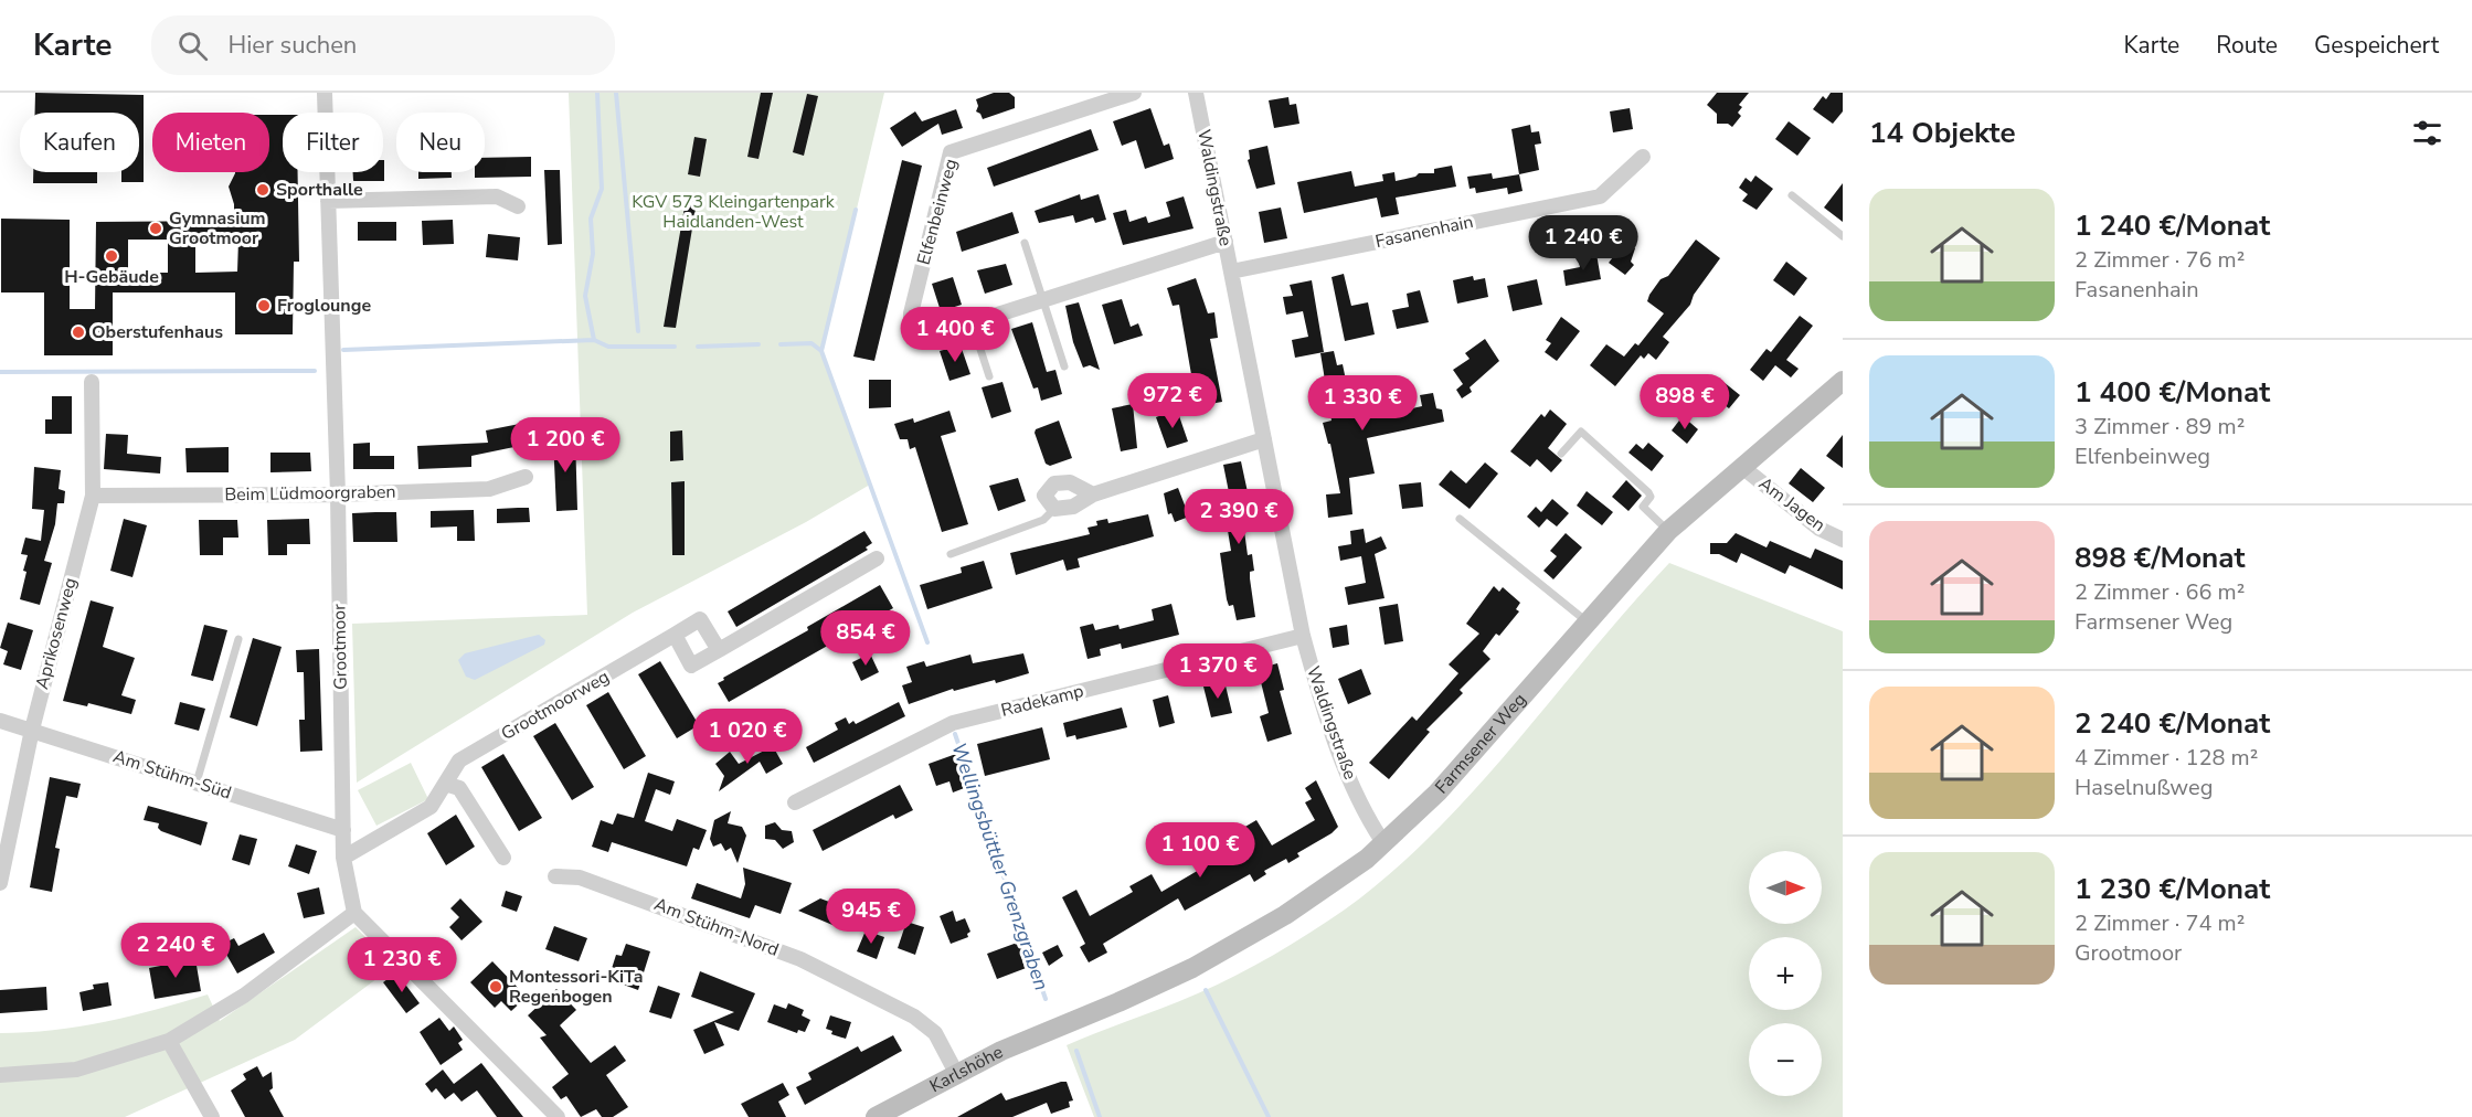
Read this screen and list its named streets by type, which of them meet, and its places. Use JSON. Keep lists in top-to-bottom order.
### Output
{
  "streets": {
    "main road": ["Farmsener Weg", "Karlshöhe"],
    "street": [
      "Waldingstraße",
      "Elfenbeinweg",
      "Fasanenhain",
      "Beim Lüdmoorgraben",
      "Am Jagen",
      "Aprikosenweg",
      "Grootmoor",
      "Radekamp",
      "Grootmoorweg",
      "Am Stühm-Süd",
      "Am Stühm-Nord"
    ]
  },
  "crossings": [
    ["Waldingstraße", "Elfenbeinweg"],
    ["Waldingstraße", "Fasanenhain"],
    ["Waldingstraße", "Radekamp"],
    ["Waldingstraße", "Farmsener Weg"],
    ["Beim Lüdmoorgraben", "Aprikosenweg"],
    ["Beim Lüdmoorgraben", "Grootmoor"],
    ["Am Jagen", "Farmsener Weg"],
    ["Aprikosenweg", "Am Stühm-Süd"],
    ["Grootmoor", "Grootmoorweg"],
    ["Grootmoor", "Am Stühm-Süd"],
    ["Farmsener Weg", "Karlshöhe"],
    ["Am Stühm-Nord", "Karlshöhe"]
  ],
  "water": ["Wellingsbüttler Grenzgraben"],
  "parks": ["KGV 573 Kleingartenpark Haidlanden-West"],
  "places": [
    "Sporthalle",
    "Gymnasium Grootmoor",
    "H-Gebäude",
    "Froglounge",
    "Oberstufenhaus",
    "Montessori-KiTa Regenbogen"
  ],
  "north": "right",
  "page": {
    "header": "Karte",
    "search": "Hier suchen",
    "nav": ["Karte", "Route", "Gespeichert"],
    "heading": "14 Objekte",
    "chip": [
      "Kaufen",
      "Mieten",
      "Filter",
      "Neu"
    ],
    "list": [
      {
        "name": "1 240 €/Monat",
        "note": "2 Zimmer · 76 m² · Fasanenhain"
      },
      {
        "name": "1 400 €/Monat",
        "note": "3 Zimmer · 89 m² · Elfenbeinweg"
      },
      {
        "name": "898 €/Monat",
        "note": "2 Zimmer · 66 m² · Farmsener Weg"
      },
      {
        "name": "2 240 €/Monat",
        "note": "4 Zimmer · 128 m² · Haselnußweg"
      },
      {
        "name": "1 230 €/Monat",
        "note": "2 Zimmer · 74 m² · Grootmoor"
      }
    ],
    "price": [
      "1 240 €",
      "1 400 €",
      "972 €",
      "898 €",
      "1 330 €",
      "1 200 €",
      "2 390 €",
      "854 €",
      "1 370 €",
      "1 020 €",
      "1 100 €",
      "945 €",
      "2 240 €",
      "1 230 €"
    ],
    "map_buttons": ["+", "−"]
  }
}
